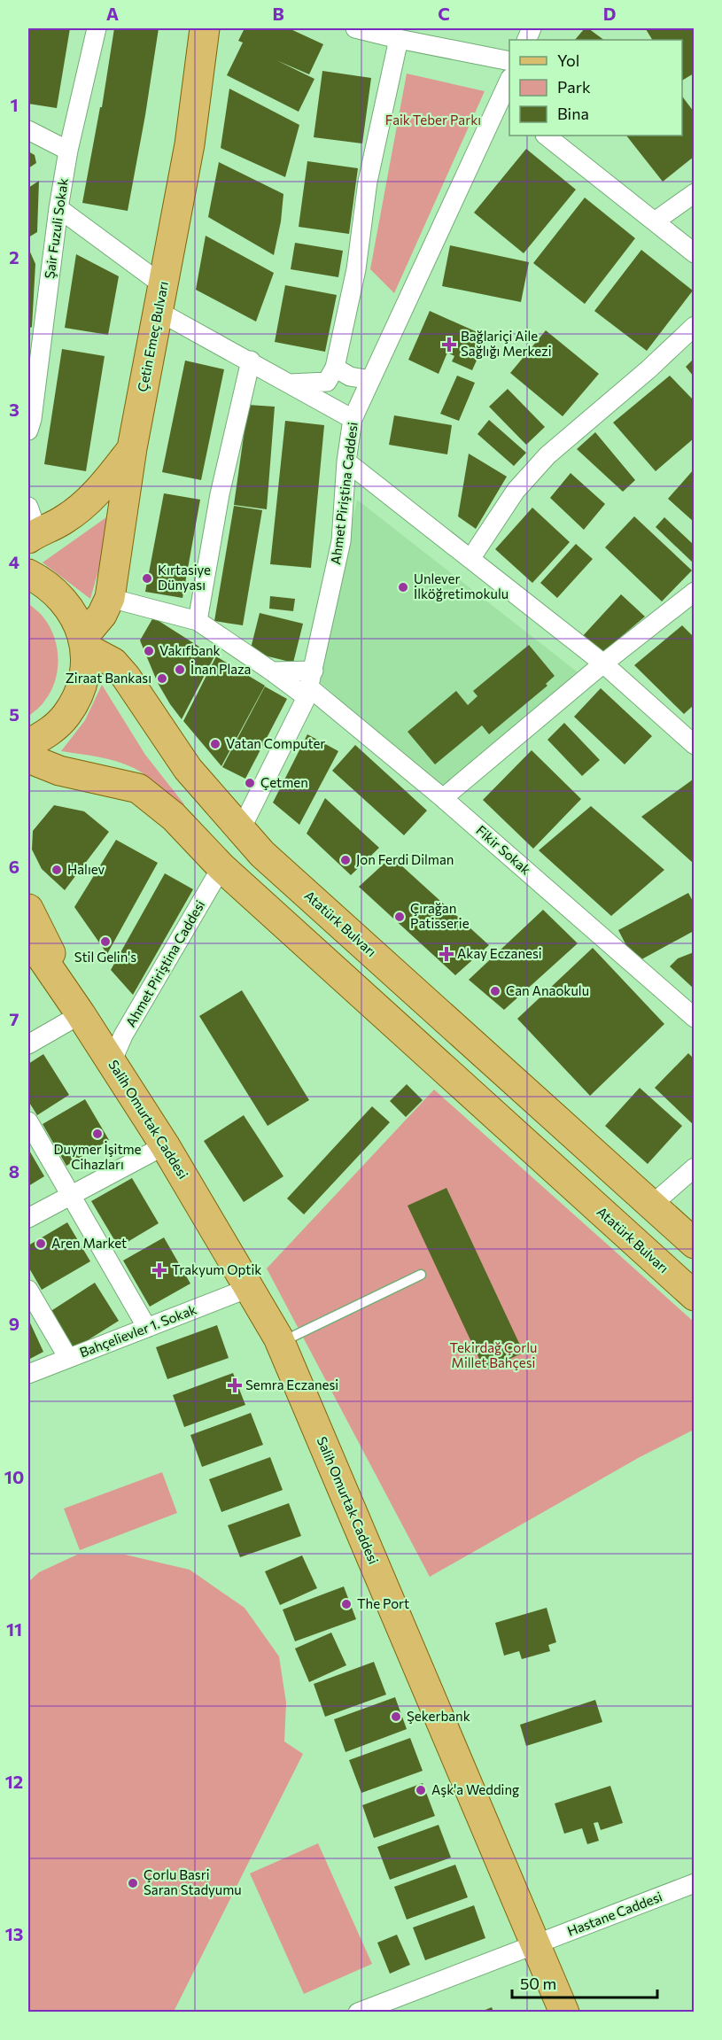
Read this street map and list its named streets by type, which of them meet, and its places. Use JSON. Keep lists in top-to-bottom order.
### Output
{
  "streets": {
    "main road": ["Çetin Emeç Bulvarı", "Atatürk Bulvarı", "Salih Omurtak Caddesi"],
    "street": [
      "Şair Fuzuli Sokak",
      "Ahmet Piriştina Caddesi",
      "Fikir Sokak",
      "Bahçelievler 1. Sokak",
      "Hastane Caddesi"
    ]
  },
  "crossings": [
    ["Çetin Emeç Bulvarı", "Fikir Sokak"],
    ["Çetin Emeç Bulvarı", "Atatürk Bulvarı"],
    ["Ahmet Piriştina Caddesi", "Fikir Sokak"],
    ["Ahmet Piriştina Caddesi", "Atatürk Bulvarı"],
    ["Ahmet Piriştina Caddesi", "Salih Omurtak Caddesi"],
    ["Salih Omurtak Caddesi", "Bahçelievler 1. Sokak"],
    ["Salih Omurtak Caddesi", "Hastane Caddesi"]
  ],
  "parks": ["Faik Teber Parkı", "Tekirdağ Çorlu Millet Bahçesi"],
  "places": {
    "health": [
      "Bağlariçi Aile Sağlığı Merkezi",
      "Akay Eczanesi",
      "Trakyum Optik",
      "Semra Eczanesi"
    ],
    "other": [
      "Kırtasiye Dünyası",
      "Unlever İlköğretimokulu",
      "Vakıfbank",
      "İnan Plaza",
      "Ziraat Bankası",
      "Vatan Computer",
      "Çetmen",
      "Jon Ferdi Dilman",
      "Halıev",
      "Çırağan Patisserie",
      "Stil Gelin's",
      "Can Anaokulu",
      "Duymer İşitme Cihazları",
      "Aren Market",
      "The Port",
      "Şekerbank",
      "Aşk'a Wedding",
      "Çorlu Basri Saran Stadyumu"
    ]
  },
  "legend": ["Yol", "Park", "Bina"],
  "scale_bar": "50 m",
  "grid": {
    "columns": [
      "A",
      "B",
      "C",
      "D"
    ],
    "rows": [
      "1",
      "2",
      "3",
      "4",
      "5",
      "6",
      "7",
      "8",
      "9",
      "10",
      "11",
      "12",
      "13"
    ]
  }
}
